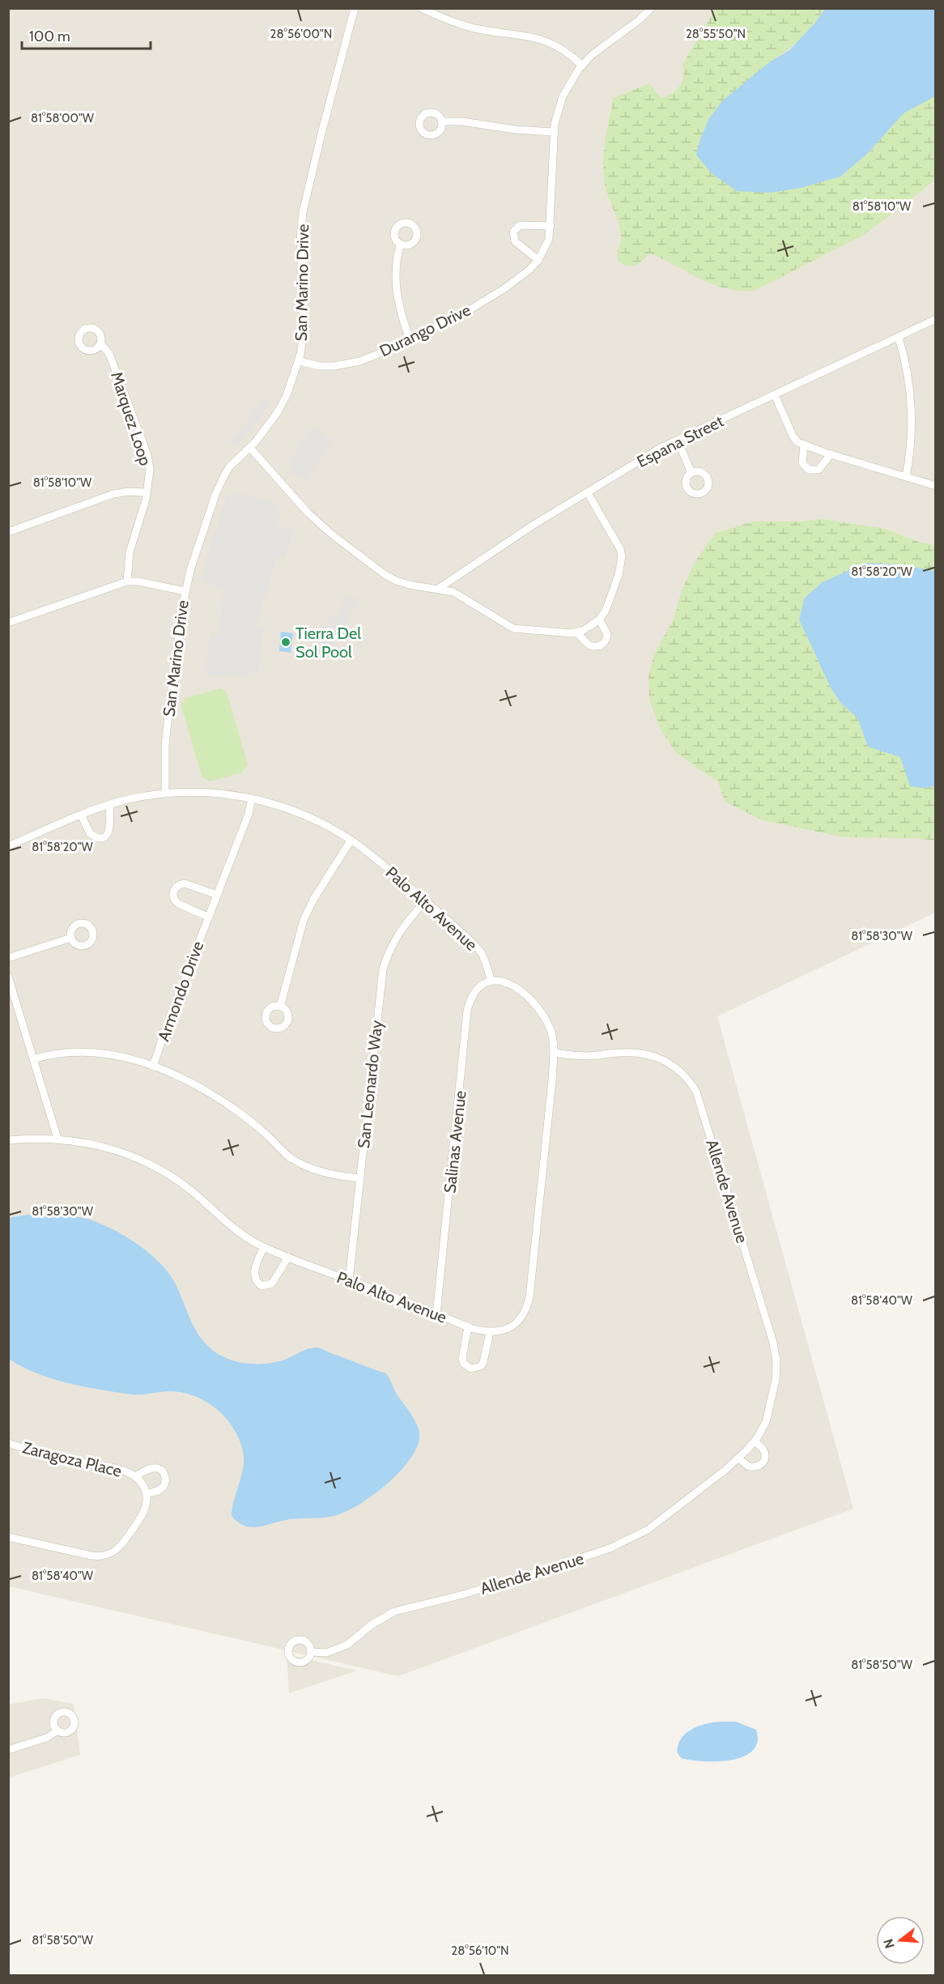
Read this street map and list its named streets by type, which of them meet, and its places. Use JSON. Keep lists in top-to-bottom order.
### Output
{
  "streets": {
    "street": [
      "San Marino Drive",
      "Durango Drive",
      "Marquez Loop",
      "Espana Street",
      "Palo Alto Avenue",
      "Armondo Drive",
      "San Leonardo Way",
      "Salinas Avenue",
      "Allende Avenue",
      "Zaragoza Place"
    ]
  },
  "crossings": [
    ["San Marino Drive", "Durango Drive"],
    ["San Marino Drive", "Palo Alto Avenue"],
    ["Palo Alto Avenue", "Armondo Drive"],
    ["Palo Alto Avenue", "San Leonardo Way"],
    ["Palo Alto Avenue", "Salinas Avenue"]
  ],
  "places": ["Tierra Del Sol Pool"],
  "scale_bar": "100 m",
  "north": "left",
  "coordinates": [
    "28°56'00\"N",
    "28°55'50\"N",
    "81°58'00\"W",
    "81°58'10\"W",
    "81°58'20\"W",
    "81°58'30\"W",
    "81°58'40\"W",
    "81°58'50\"W",
    "28°56'10\"N"
  ]
}
